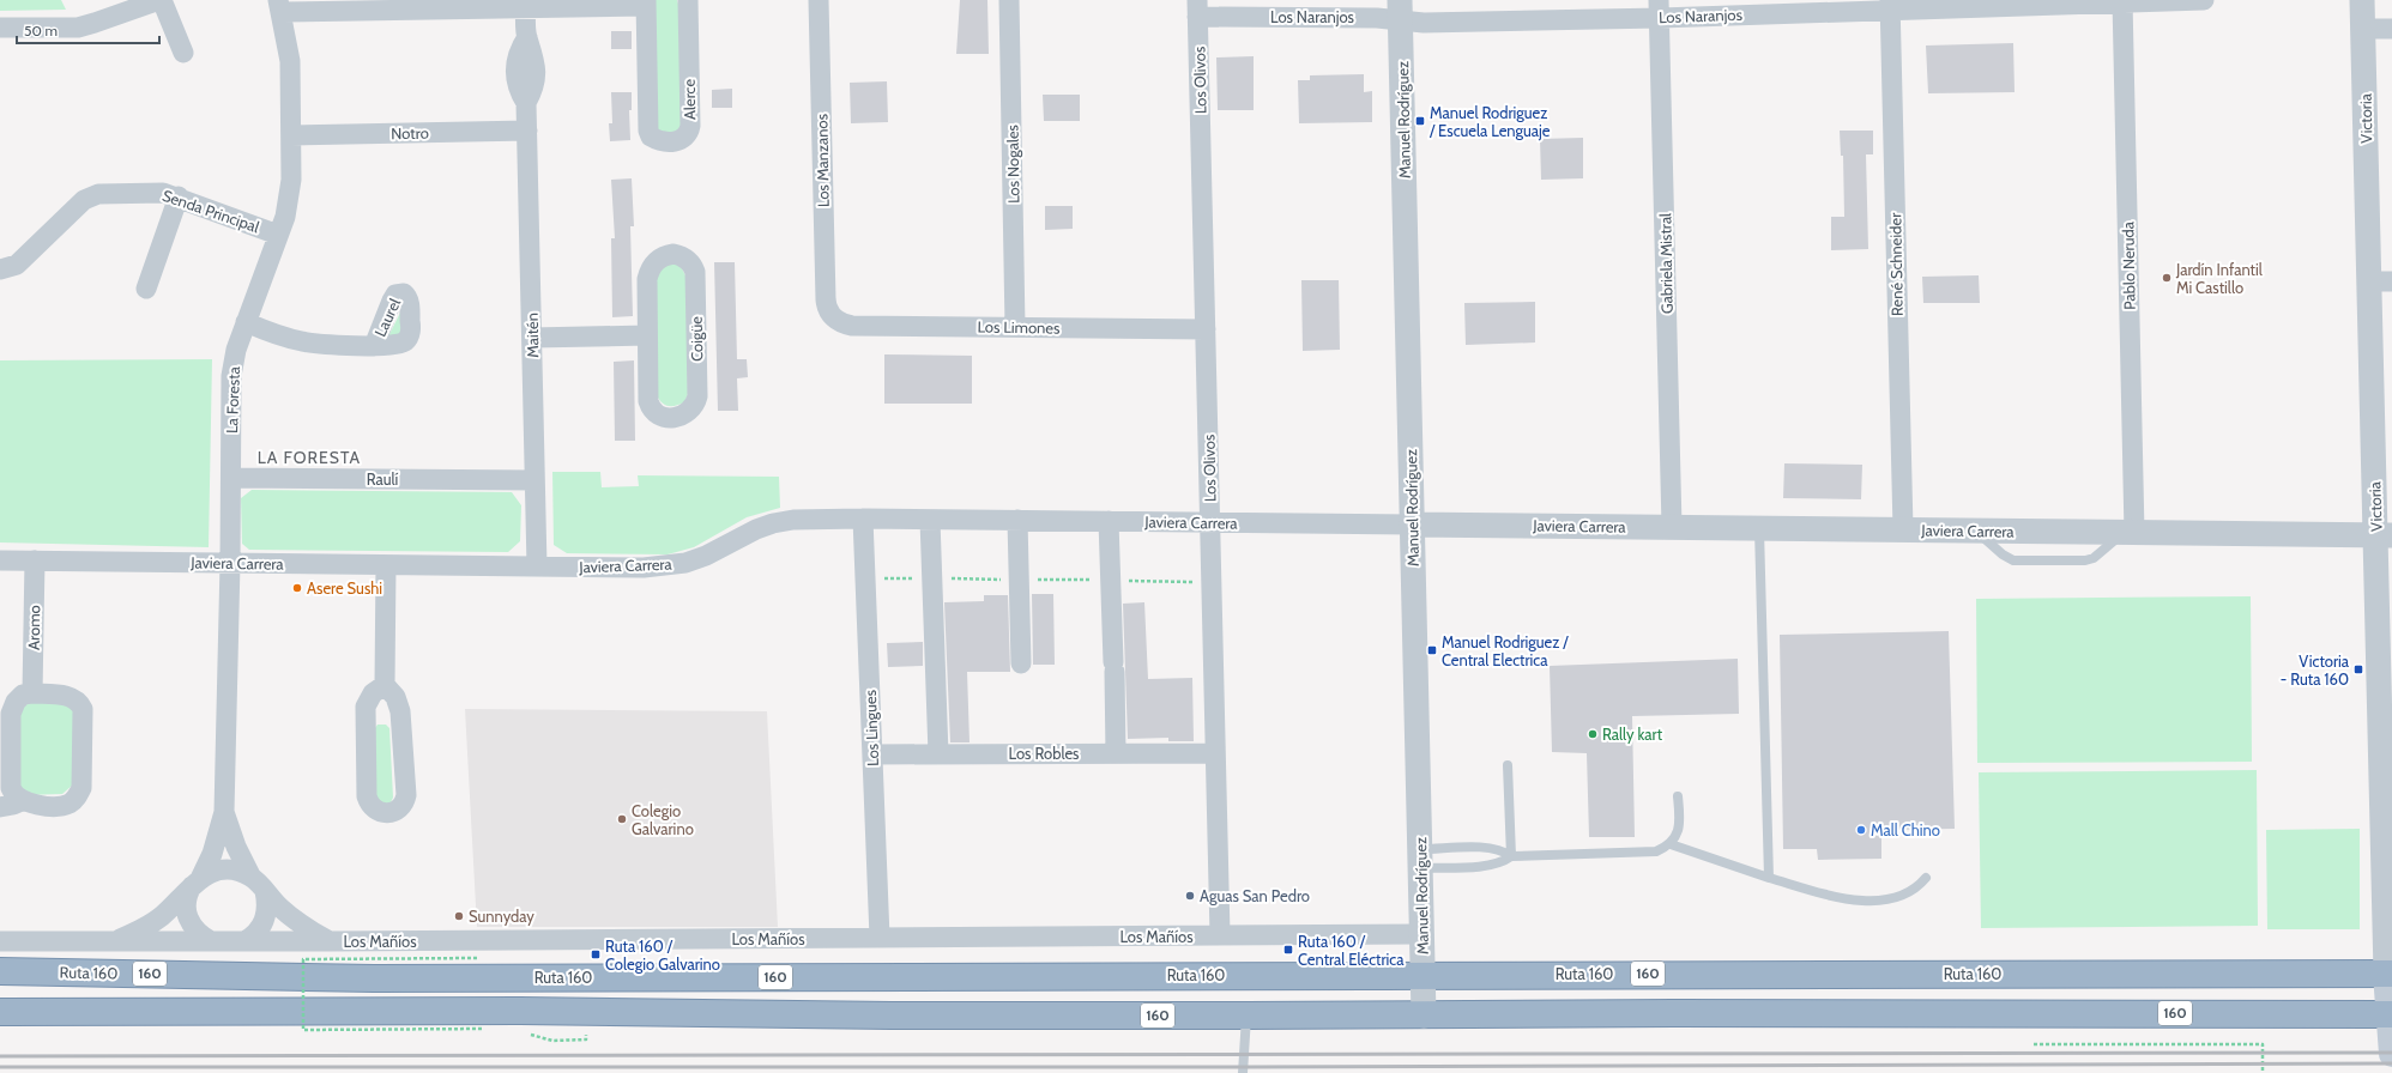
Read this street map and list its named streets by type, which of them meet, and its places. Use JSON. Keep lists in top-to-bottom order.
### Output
{
  "streets": {
    "highway": ["Ruta 160", "160"],
    "main road": ["Victoria"],
    "street": [
      "Los Naranjos",
      "Los Olivos",
      "Alerce",
      "Manuel Rodríguez",
      "Notro",
      "Los Manzanos",
      "Los Nogales",
      "Senda Principal",
      "Gabriela Mistral",
      "René Schneider",
      "Pablo Neruda",
      "Laurel",
      "Los Limones",
      "Maitén",
      "Coigüe",
      "La Foresta",
      "Raulí",
      "Javiera Carrera",
      "Aromo",
      "Los Lingues",
      "Los Robles",
      "Los Mañíos"
    ]
  },
  "crossings": [
    ["Los Naranjos", "Los Olivos"],
    ["Los Naranjos", "Manuel Rodríguez"],
    ["Los Naranjos", "Gabriela Mistral"],
    ["Los Naranjos", "René Schneider"],
    ["Los Naranjos", "Pablo Neruda"],
    ["Los Olivos", "Los Limones"],
    ["Los Olivos", "Javiera Carrera"],
    ["Los Olivos", "Los Robles"],
    ["Los Olivos", "Los Mañíos"],
    ["Victoria", "Javiera Carrera"],
    ["Victoria", "Ruta 160"],
    ["Victoria", "160"],
    ["Manuel Rodríguez", "Javiera Carrera"],
    ["Manuel Rodríguez", "Los Mañíos"],
    ["Manuel Rodríguez", "Ruta 160"],
    ["Manuel Rodríguez", "160"],
    ["Notro", "Maitén"],
    ["Notro", "La Foresta"],
    ["Los Manzanos", "Los Limones"],
    ["Los Nogales", "Los Limones"],
    ["Senda Principal", "La Foresta"],
    ["Gabriela Mistral", "Javiera Carrera"],
    ["René Schneider", "Javiera Carrera"],
    ["Pablo Neruda", "Javiera Carrera"],
    ["Laurel", "La Foresta"],
    ["Maitén", "Raulí"],
    ["Maitén", "Javiera Carrera"],
    ["La Foresta", "Raulí"],
    ["La Foresta", "Javiera Carrera"],
    ["La Foresta", "Los Mañíos"],
    ["Javiera Carrera", "Aromo"],
    ["Javiera Carrera", "Los Lingues"],
    ["Los Lingues", "Los Robles"],
    ["Los Lingues", "Los Mañíos"]
  ],
  "districts": ["LA FORESTA"],
  "places": {
    "transit": [
      "Manuel Rodriguez / Escuela Lenguaje",
      "Manuel Rodriguez / Central Electrica",
      "Victoria - Ruta 160",
      "Ruta 160 / Central Eléctrica",
      "Ruta 160 / Colegio Galvarino"
    ],
    "other": [
      "Jardín Infantil Mi Castillo",
      "Asere Sushi",
      "Rally kart",
      "Colegio Galvarino",
      "Mall Chino",
      "Aguas San Pedro",
      "Sunnyday"
    ]
  },
  "scale_bar": "50 m"
}
